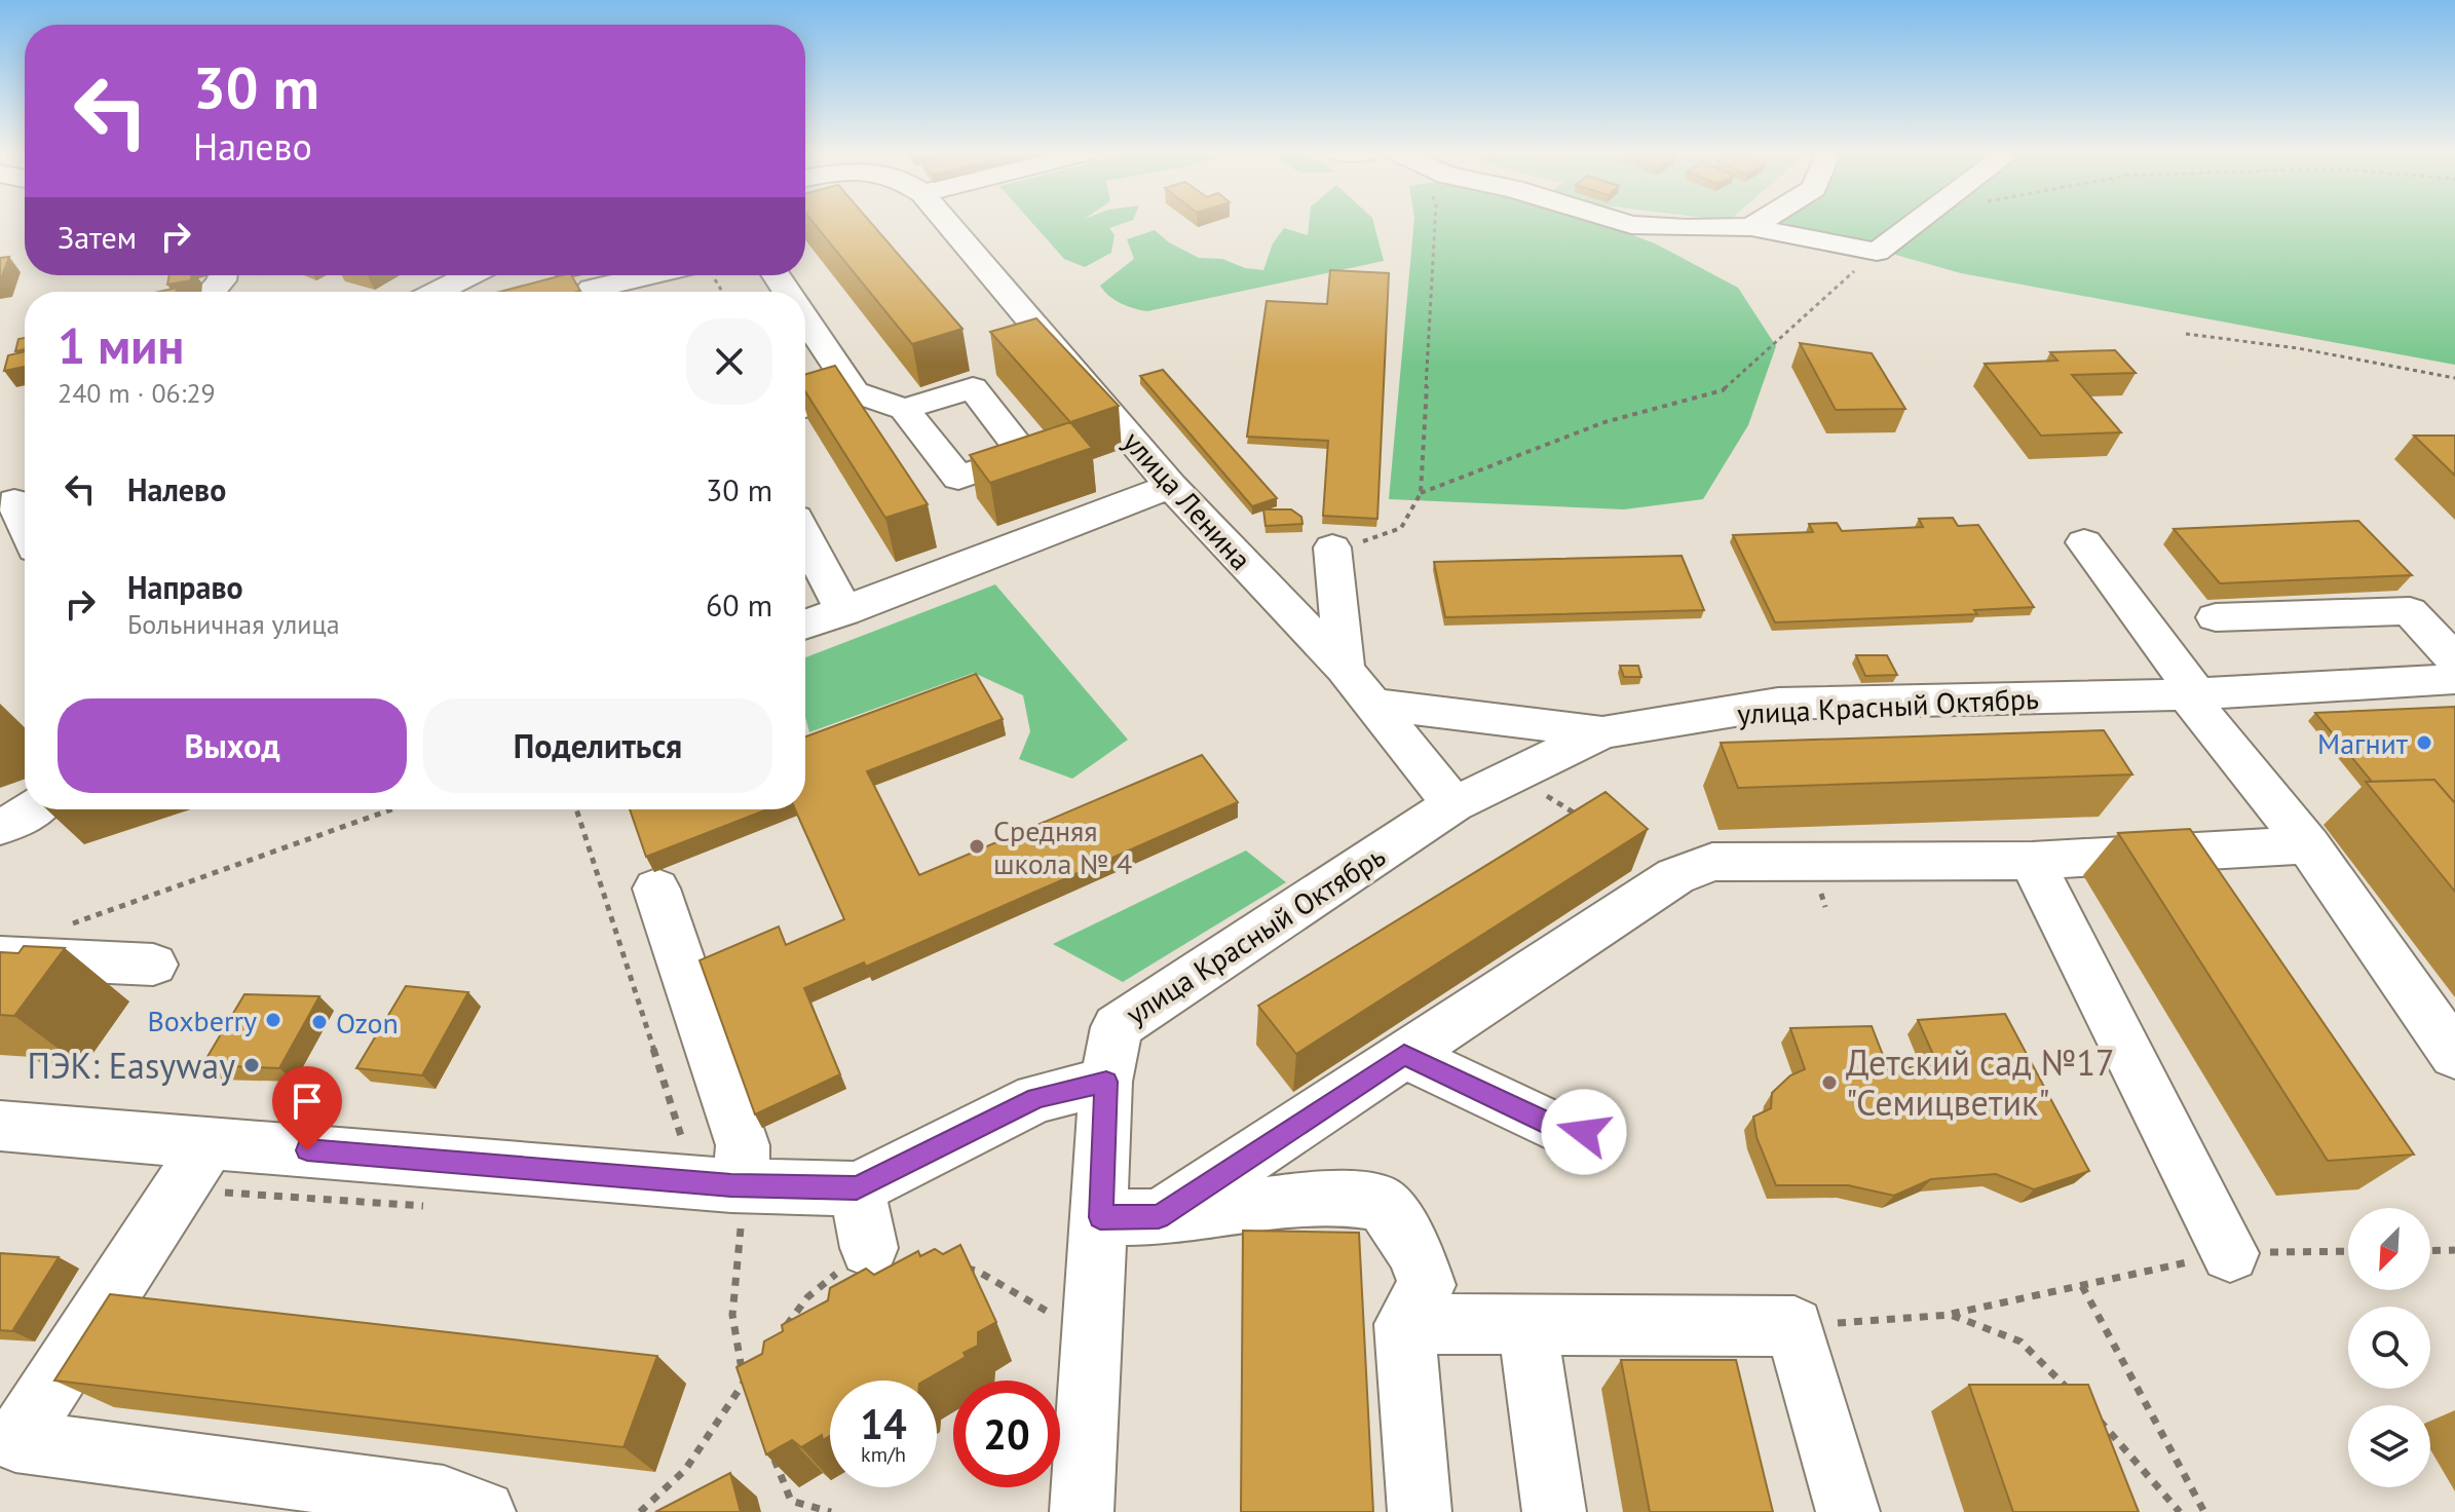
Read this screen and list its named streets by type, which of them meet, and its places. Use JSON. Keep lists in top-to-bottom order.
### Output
{
  "streets": {
    "street": ["улица Ленина", "улица Красный Октябрь"]
  },
  "crossings": [
    ["улица Ленина", "улица Красный Октябрь"]
  ],
  "places": [
    "Магнит",
    "Средняя школа № 4",
    "Boxberry",
    "Ozon",
    "ПЭК: Easyway",
    "Детский сад №17 \"Семицветик\""
  ],
  "north": "bottom left",
  "page": {
    "turn": ["30 m", "Налево"],
    "then": "Затем",
    "heading": ["1 мин", "240 m · 06:29"],
    "list": [
      {
        "name": "Налево",
        "value": "30 m"
      },
      {
        "name": "Направо",
        "note": "Больничная улица",
        "value": "60 m"
      }
    ],
    "buttons": ["Выход", "Поделиться"],
    "speed": "14 km/h",
    "limit": "20"
  }
}
